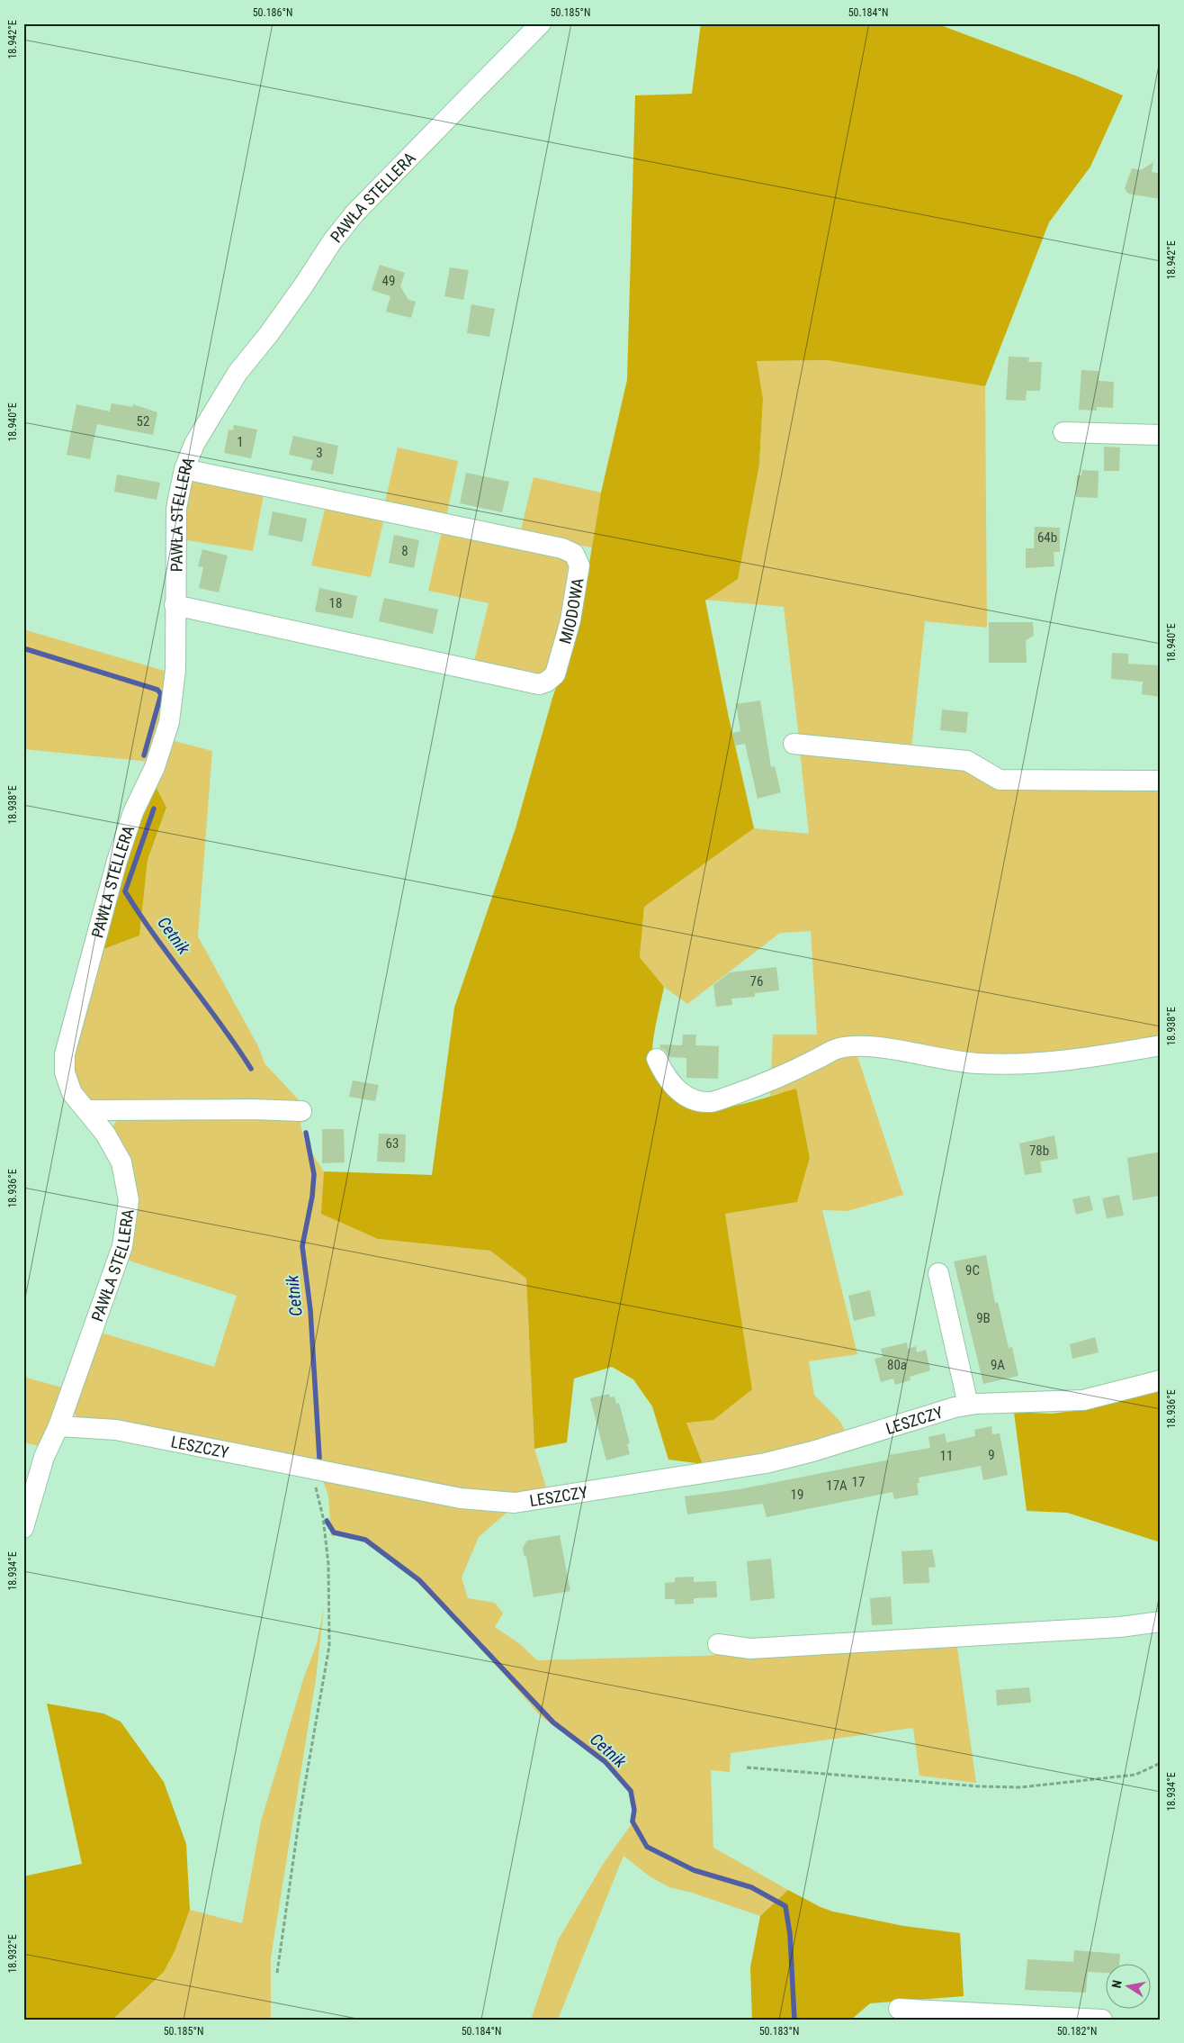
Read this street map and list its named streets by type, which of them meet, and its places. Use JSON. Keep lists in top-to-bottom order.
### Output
{
  "streets": {
    "street": ["PAWŁA STELLERA", "MIODOWA", "LESZCZY"]
  },
  "crossings": [
    ["PAWŁA STELLERA", "MIODOWA"],
    ["PAWŁA STELLERA", "LESZCZY"]
  ],
  "water": ["Cetnik"],
  "house_numbers": [
    "49",
    "52",
    "1",
    "3",
    "64b",
    "8",
    "18",
    "76",
    "63",
    "78b",
    "9C",
    "9B",
    "80a",
    "9A",
    "9",
    "11",
    "17",
    "17A",
    "19"
  ],
  "north": "left",
  "coordinates": [
    "50.186°N",
    "50.185°N",
    "50.184°N",
    "18.942°E",
    "18.940°E",
    "18.938°E",
    "18.936°E",
    "18.934°E",
    "18.932°E",
    "50.183°N",
    "50.182°N"
  ]
}
